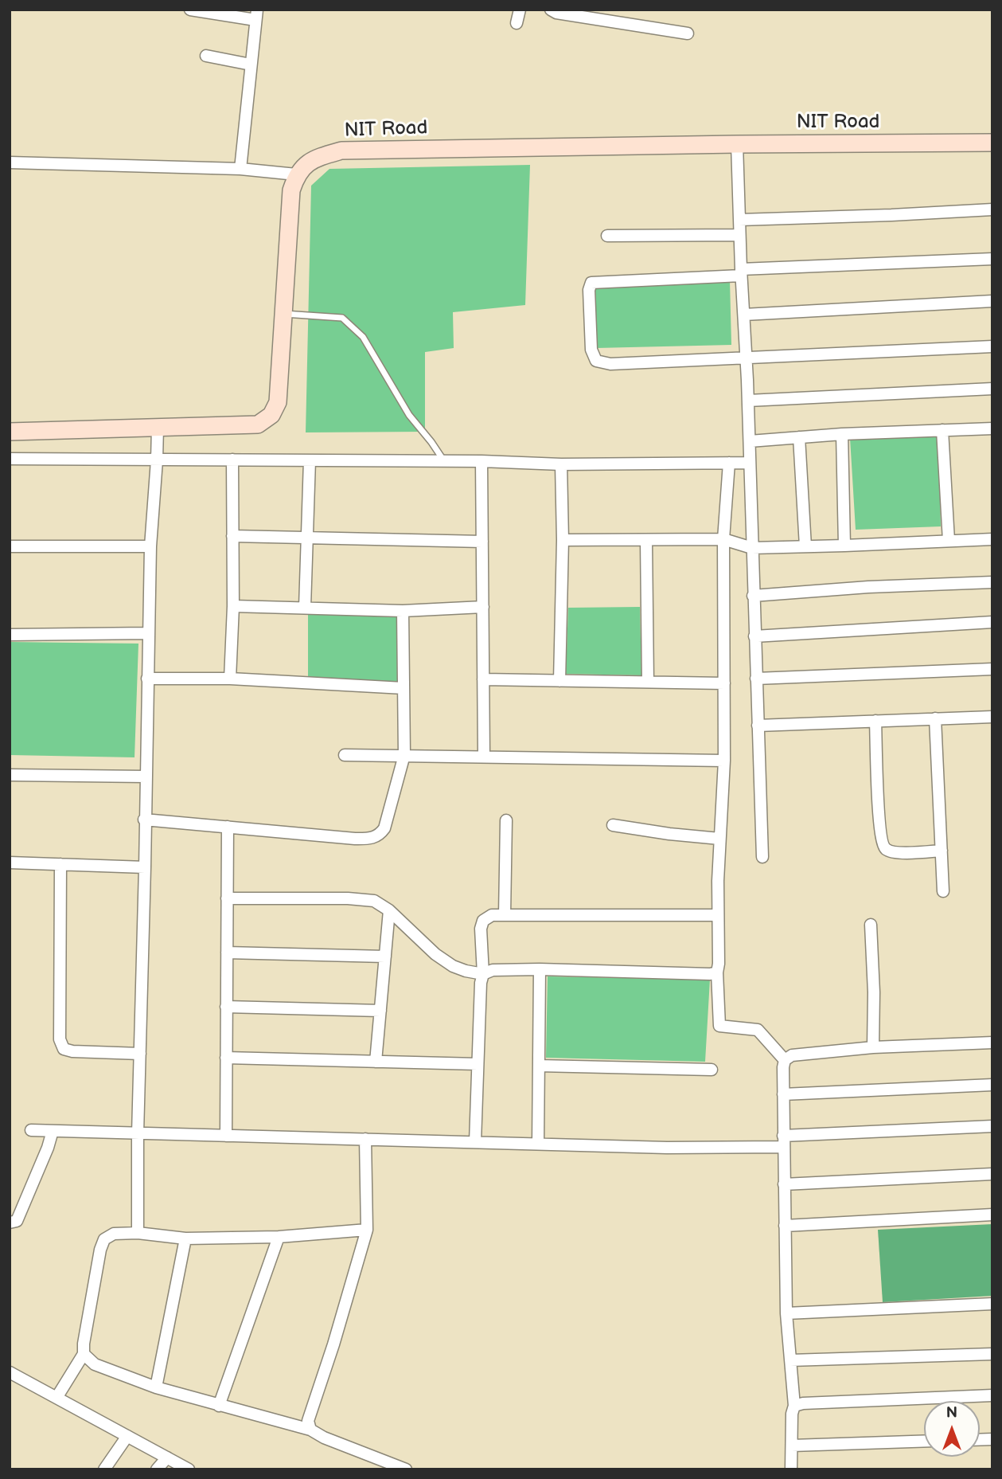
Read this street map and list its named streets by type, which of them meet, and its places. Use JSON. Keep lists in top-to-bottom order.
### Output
{
  "streets": {
    "main road": ["NIT Road"]
  },
  "north": "top"
}
